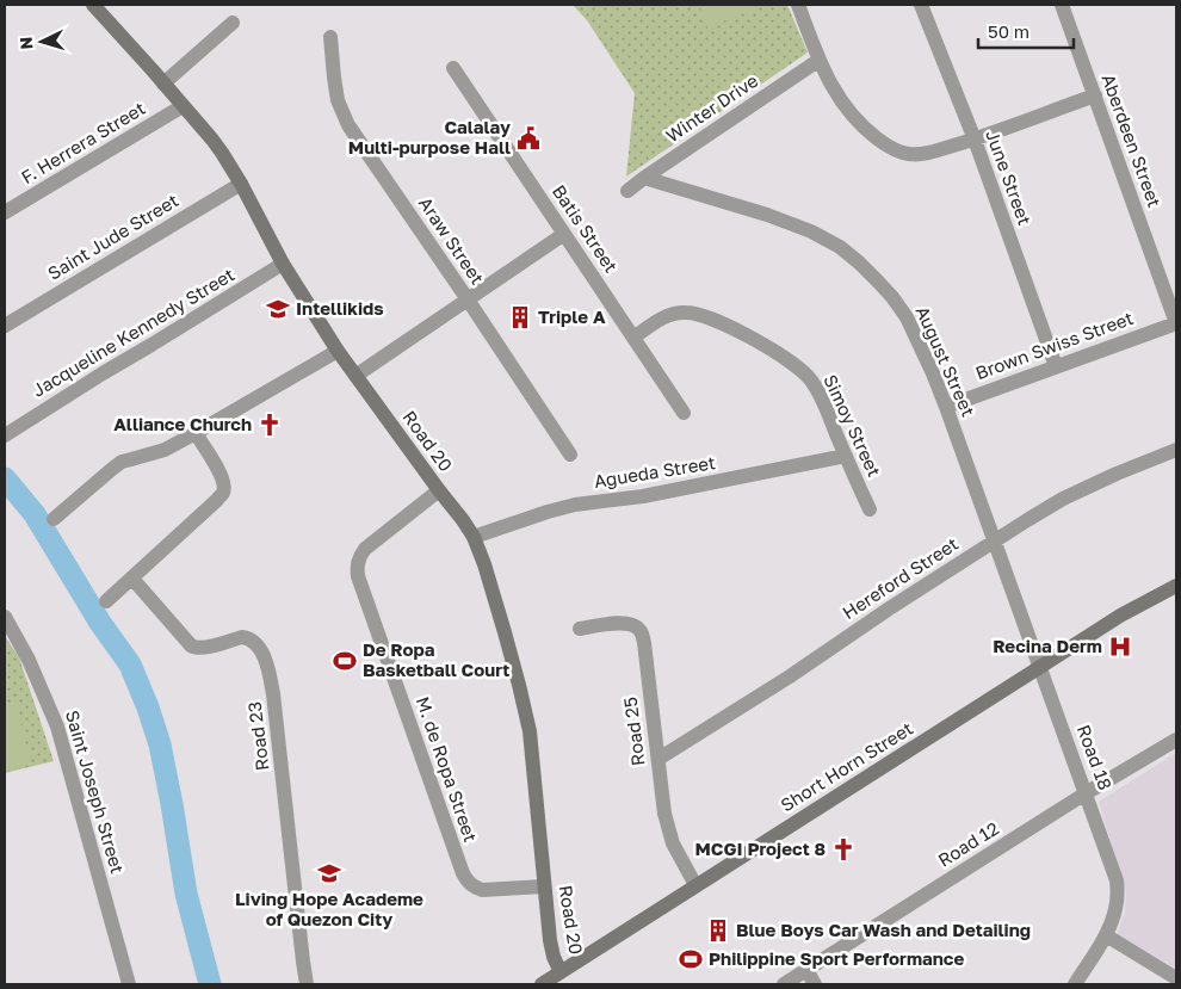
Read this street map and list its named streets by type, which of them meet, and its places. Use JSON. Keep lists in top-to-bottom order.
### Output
{
  "streets": {
    "street": [
      "Winter Drive",
      "Aberdeen Street",
      "F. Herrera Street",
      "June Street",
      "Batis Street",
      "Saint Jude Street",
      "Araw Street",
      "Jacqueline Kennedy Street",
      "Brown Swiss Street",
      "August Street",
      "Simoy Street",
      "Road 20",
      "Agueda Street",
      "Hereford Street",
      "Road 25",
      "Road 23",
      "Road 18",
      "Short Horn Street",
      "M. de Ropa Street",
      "Saint Joseph Street",
      "Road 12"
    ]
  },
  "crossings": [
    ["Winter Drive", "August Street"],
    ["Aberdeen Street", "Brown Swiss Street"],
    ["F. Herrera Street", "Road 20"],
    ["June Street", "Brown Swiss Street"],
    ["Batis Street", "Simoy Street"],
    ["Saint Jude Street", "Road 20"],
    ["Jacqueline Kennedy Street", "Road 20"],
    ["Brown Swiss Street", "August Street"],
    ["August Street", "Hereford Street"],
    ["August Street", "Road 18"],
    ["Simoy Street", "Agueda Street"],
    ["Road 20", "Agueda Street"],
    ["Road 20", "Short Horn Street"],
    ["Road 20", "M. de Ropa Street"],
    ["Hereford Street", "Road 25"],
    ["Hereford Street", "Road 18"],
    ["Road 25", "Short Horn Street"],
    ["Road 18", "Short Horn Street"],
    ["Road 18", "Road 12"]
  ],
  "places": {
    "public building": ["Calalay Multi-purpose Hall"],
    "school or university": ["Intellikids", "Living Hope Academe of Quezon City"],
    "building": ["Triple A", "Blue Boys Car Wash and Detailing"],
    "church": ["Alliance Church", "MCGI Project 8"],
    "hospital": ["Recina Derm"],
    "sports": ["De Ropa Basketball Court", "Philippine Sport Performance"]
  },
  "scale_bar": "50 m",
  "north": "left"
}
